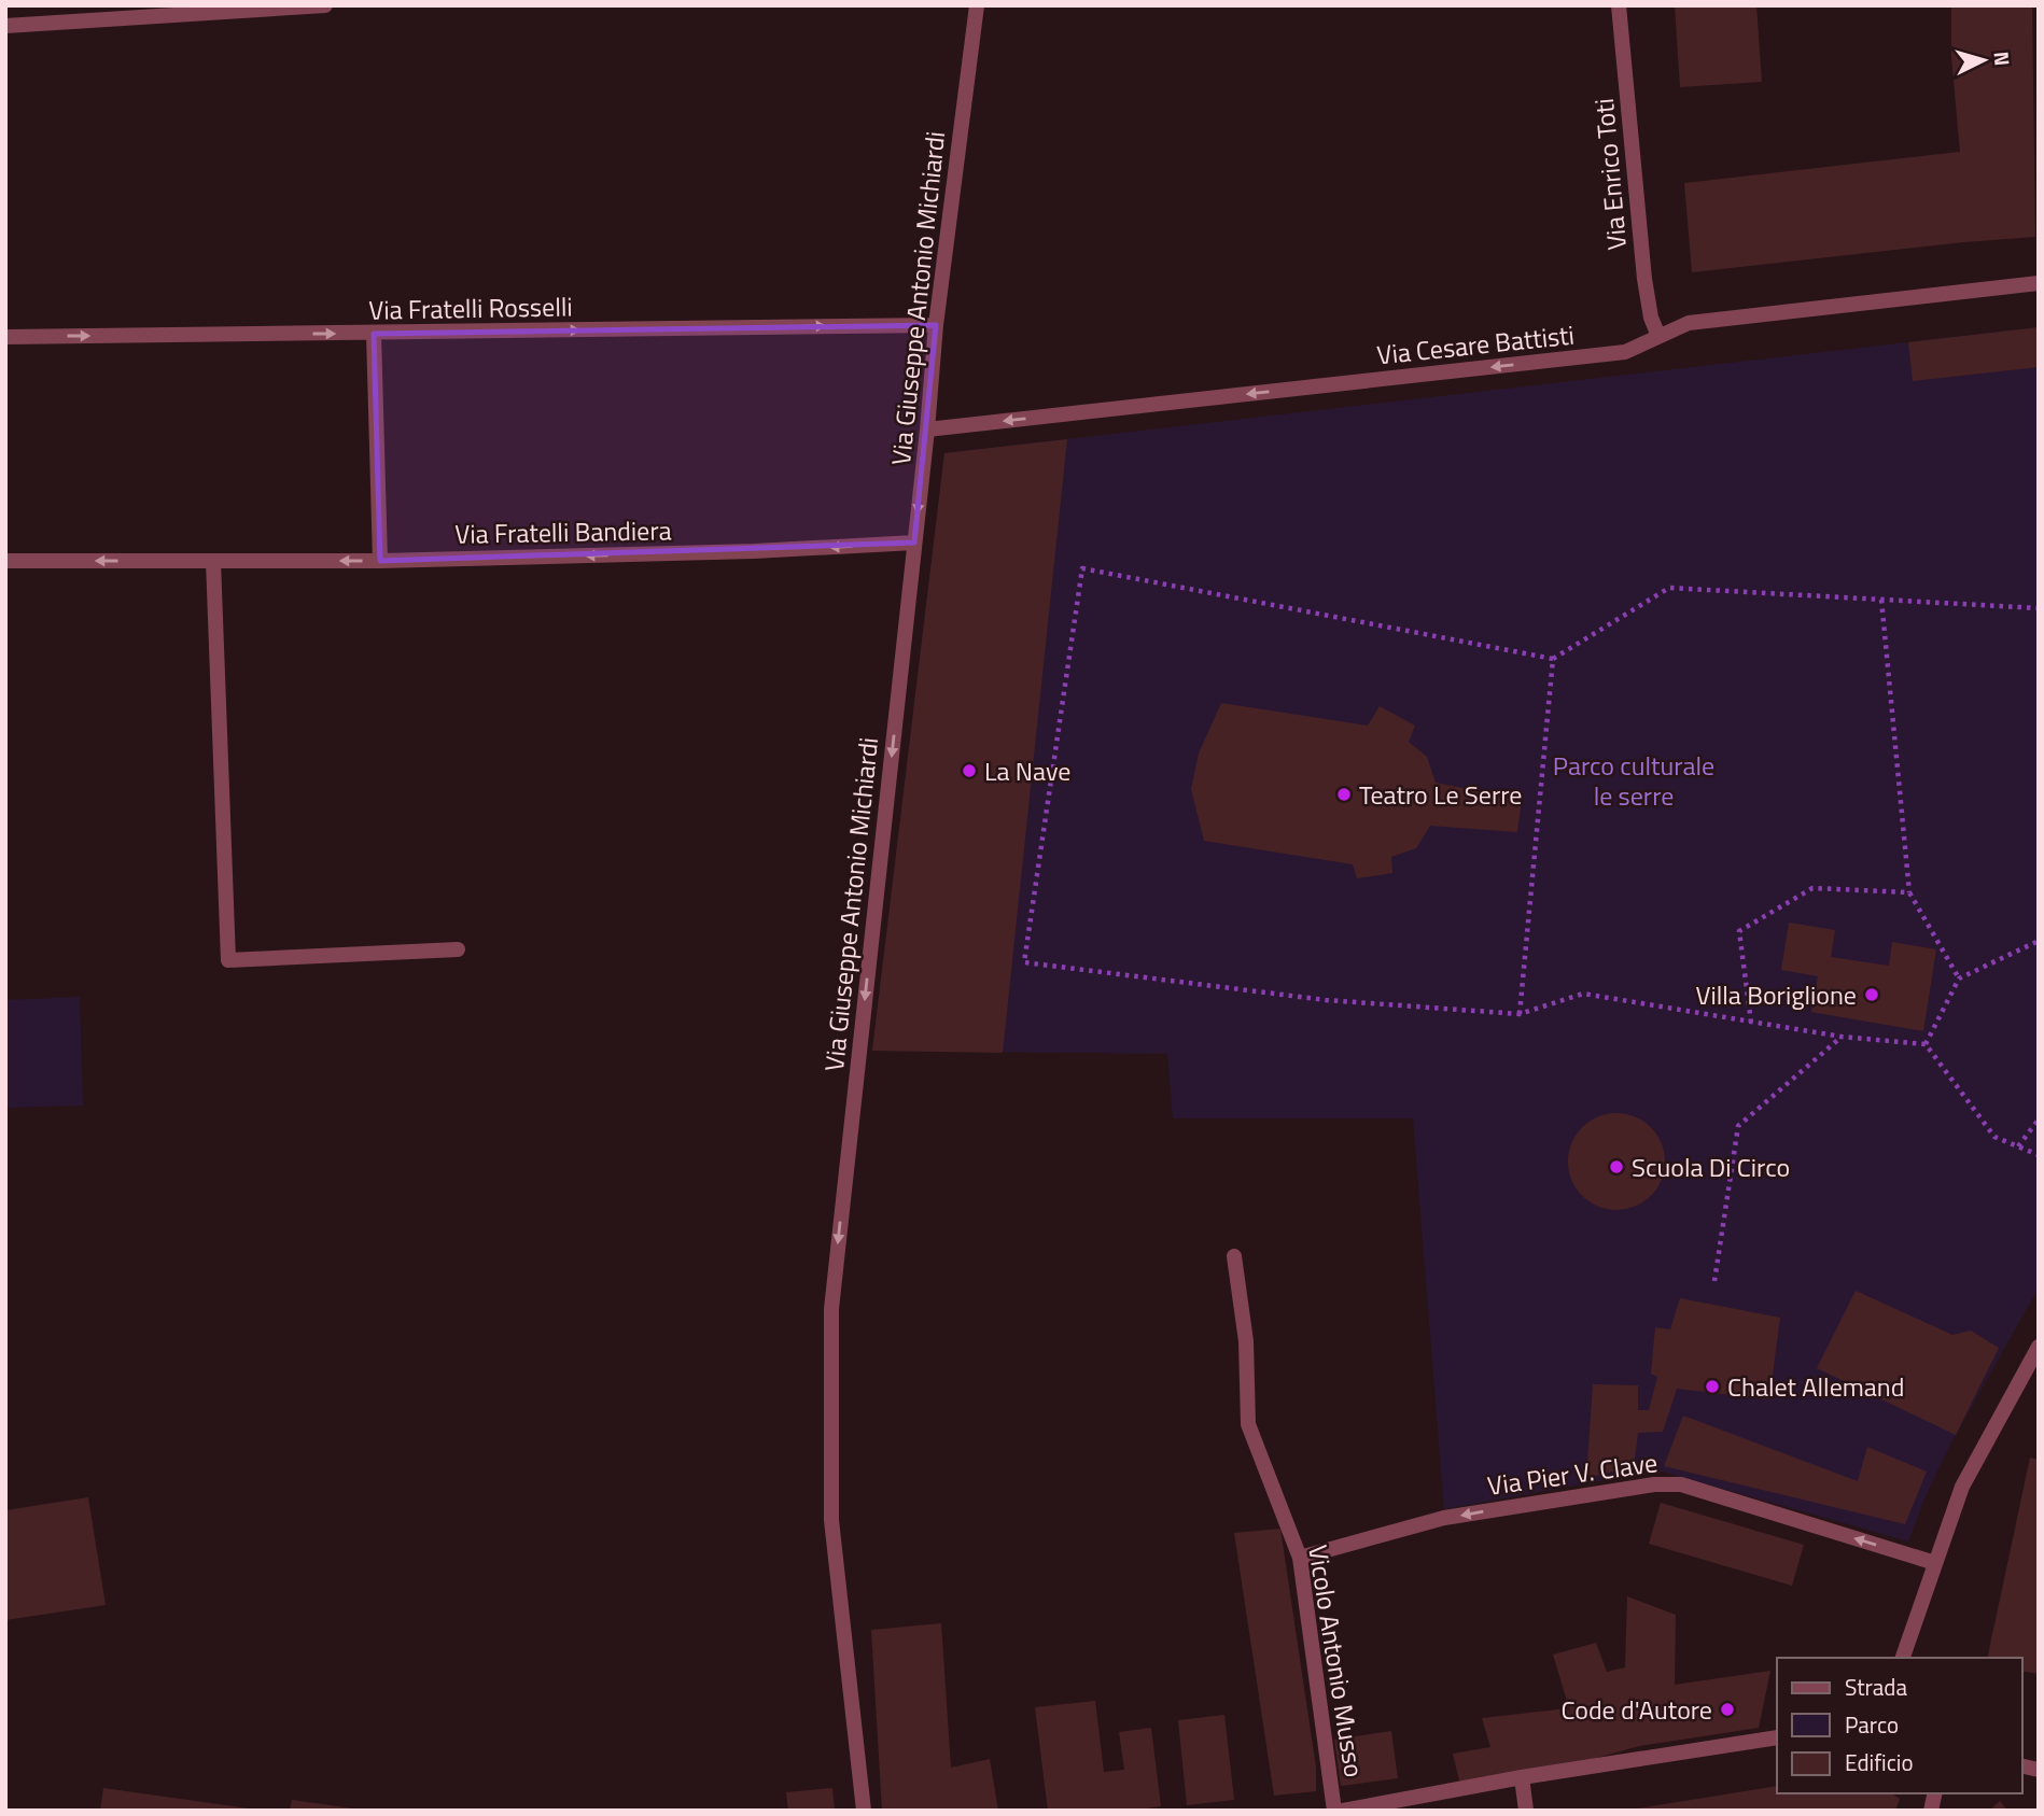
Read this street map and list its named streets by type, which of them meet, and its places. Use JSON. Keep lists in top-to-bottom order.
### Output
{
  "streets": {
    "street": [
      "Via Enrico Toti",
      "Via Giuseppe Antonio Michiardi",
      "Via Fratelli Rosselli",
      "Via Cesare Battisti",
      "Via Fratelli Bandiera",
      "Via Pier V. Clave",
      "Vicolo Antonio Musso"
    ]
  },
  "crossings": [
    ["Via Enrico Toti", "Via Cesare Battisti"],
    ["Via Giuseppe Antonio Michiardi", "Via Fratelli Rosselli"],
    ["Via Giuseppe Antonio Michiardi", "Via Cesare Battisti"],
    ["Via Giuseppe Antonio Michiardi", "Via Fratelli Bandiera"],
    ["Via Pier V. Clave", "Vicolo Antonio Musso"]
  ],
  "one_way": [
    "Via Giuseppe Antonio Michiardi",
    "Via Fratelli Rosselli",
    "Via Cesare Battisti",
    "Via Fratelli Bandiera",
    "Via Pier V. Clave"
  ],
  "parks": ["Parco culturale le serre"],
  "places": [
    "La Nave",
    "Teatro Le Serre",
    "Villa Boriglione",
    "Scuola Di Circo",
    "Chalet Allemand",
    "Code d'Autore"
  ],
  "legend": ["Strada", "Parco", "Edificio"],
  "north": "right"
}
